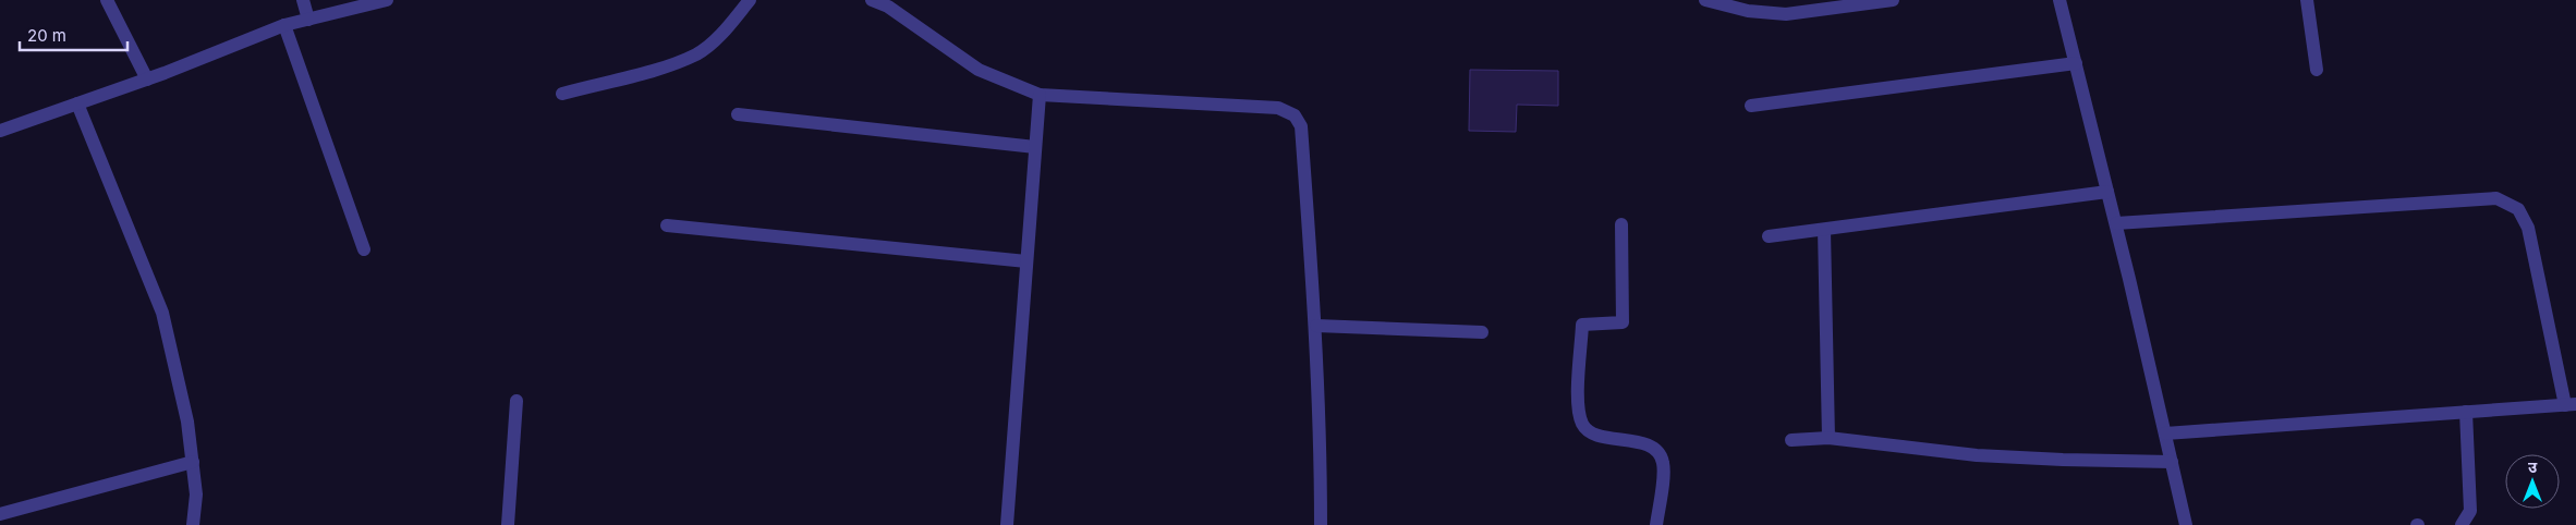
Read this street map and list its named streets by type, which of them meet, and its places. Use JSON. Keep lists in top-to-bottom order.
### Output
{
  "scale_bar": "20 m",
  "north": "top"
}
